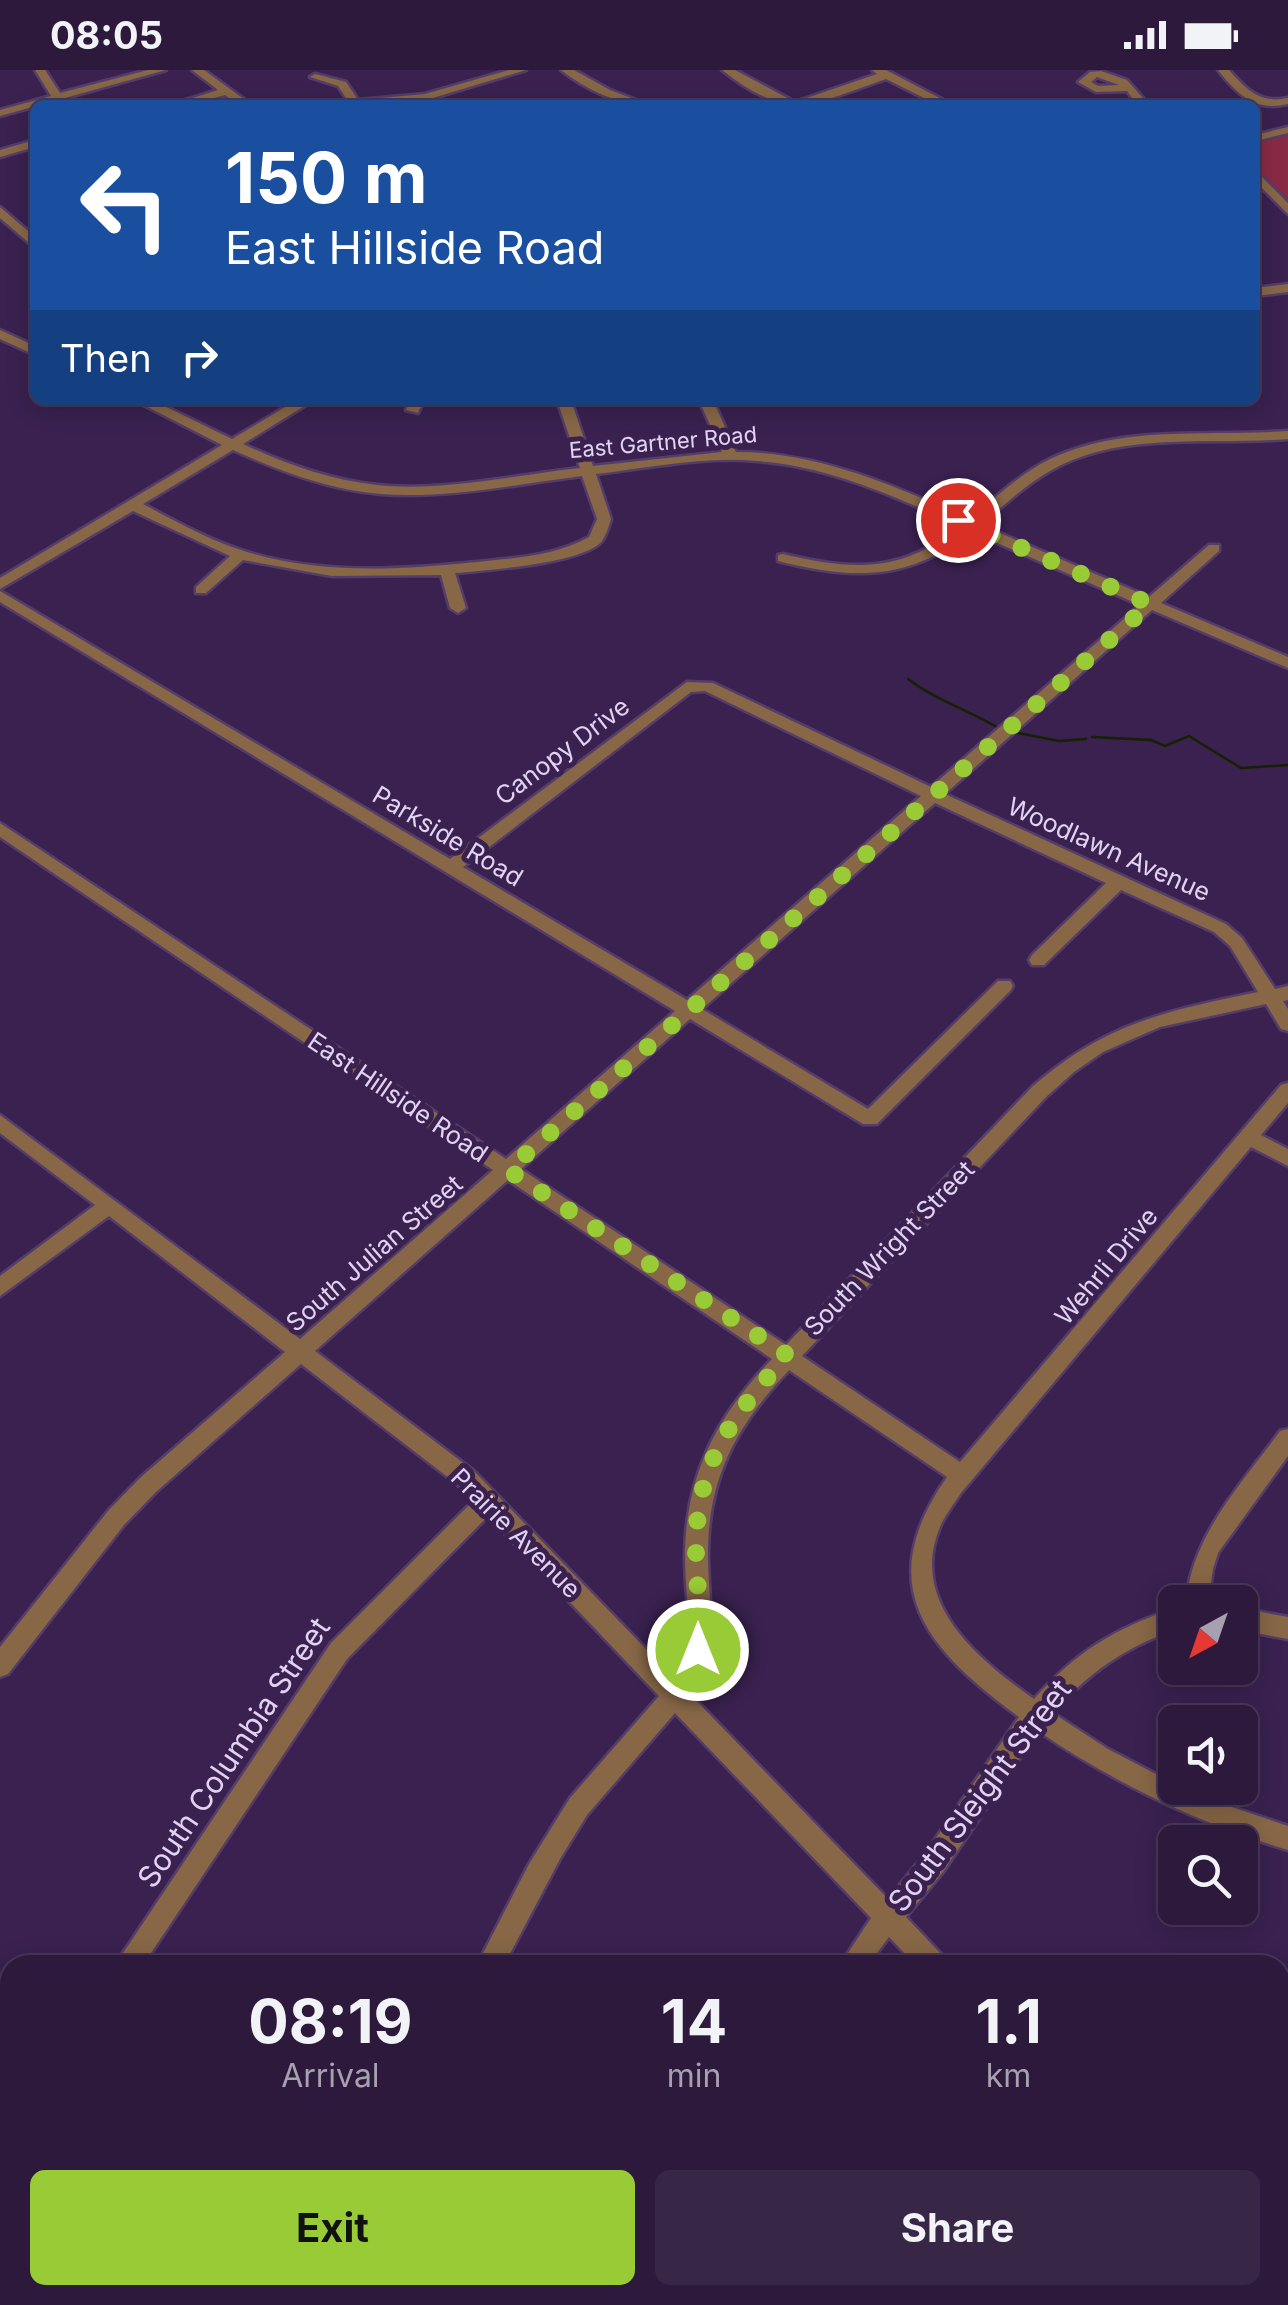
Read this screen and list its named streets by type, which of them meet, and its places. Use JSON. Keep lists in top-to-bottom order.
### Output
{
  "streets": {
    "street": [
      "East Gartner Road",
      "Canopy Drive",
      "Parkside Road",
      "Woodlawn Avenue",
      "East Hillside Road",
      "South Wright Street",
      "South Julian Street",
      "Wehrli Drive",
      "Prairie Avenue",
      "South Columbia Street",
      "South Sleight Street"
    ]
  },
  "crossings": [
    ["East Gartner Road", "South Julian Street"],
    ["Canopy Drive", "Parkside Road"],
    ["Canopy Drive", "Woodlawn Avenue"],
    ["Parkside Road", "South Julian Street"],
    ["Woodlawn Avenue", "South Wright Street"],
    ["Woodlawn Avenue", "South Julian Street"],
    ["East Hillside Road", "South Wright Street"],
    ["East Hillside Road", "South Julian Street"],
    ["East Hillside Road", "Wehrli Drive"],
    ["South Wright Street", "Prairie Avenue"],
    ["South Julian Street", "Prairie Avenue"],
    ["Prairie Avenue", "South Columbia Street"],
    ["Prairie Avenue", "South Sleight Street"]
  ],
  "north": "bottom left",
  "page": {
    "status": "08:05",
    "turn": ["150 m", "East Hillside Road"],
    "then": "Then",
    "eta": [
      "08:19",
      "Arrival",
      "14",
      "min",
      "1.1",
      "km"
    ],
    "buttons": ["Exit", "Share"]
  }
}
